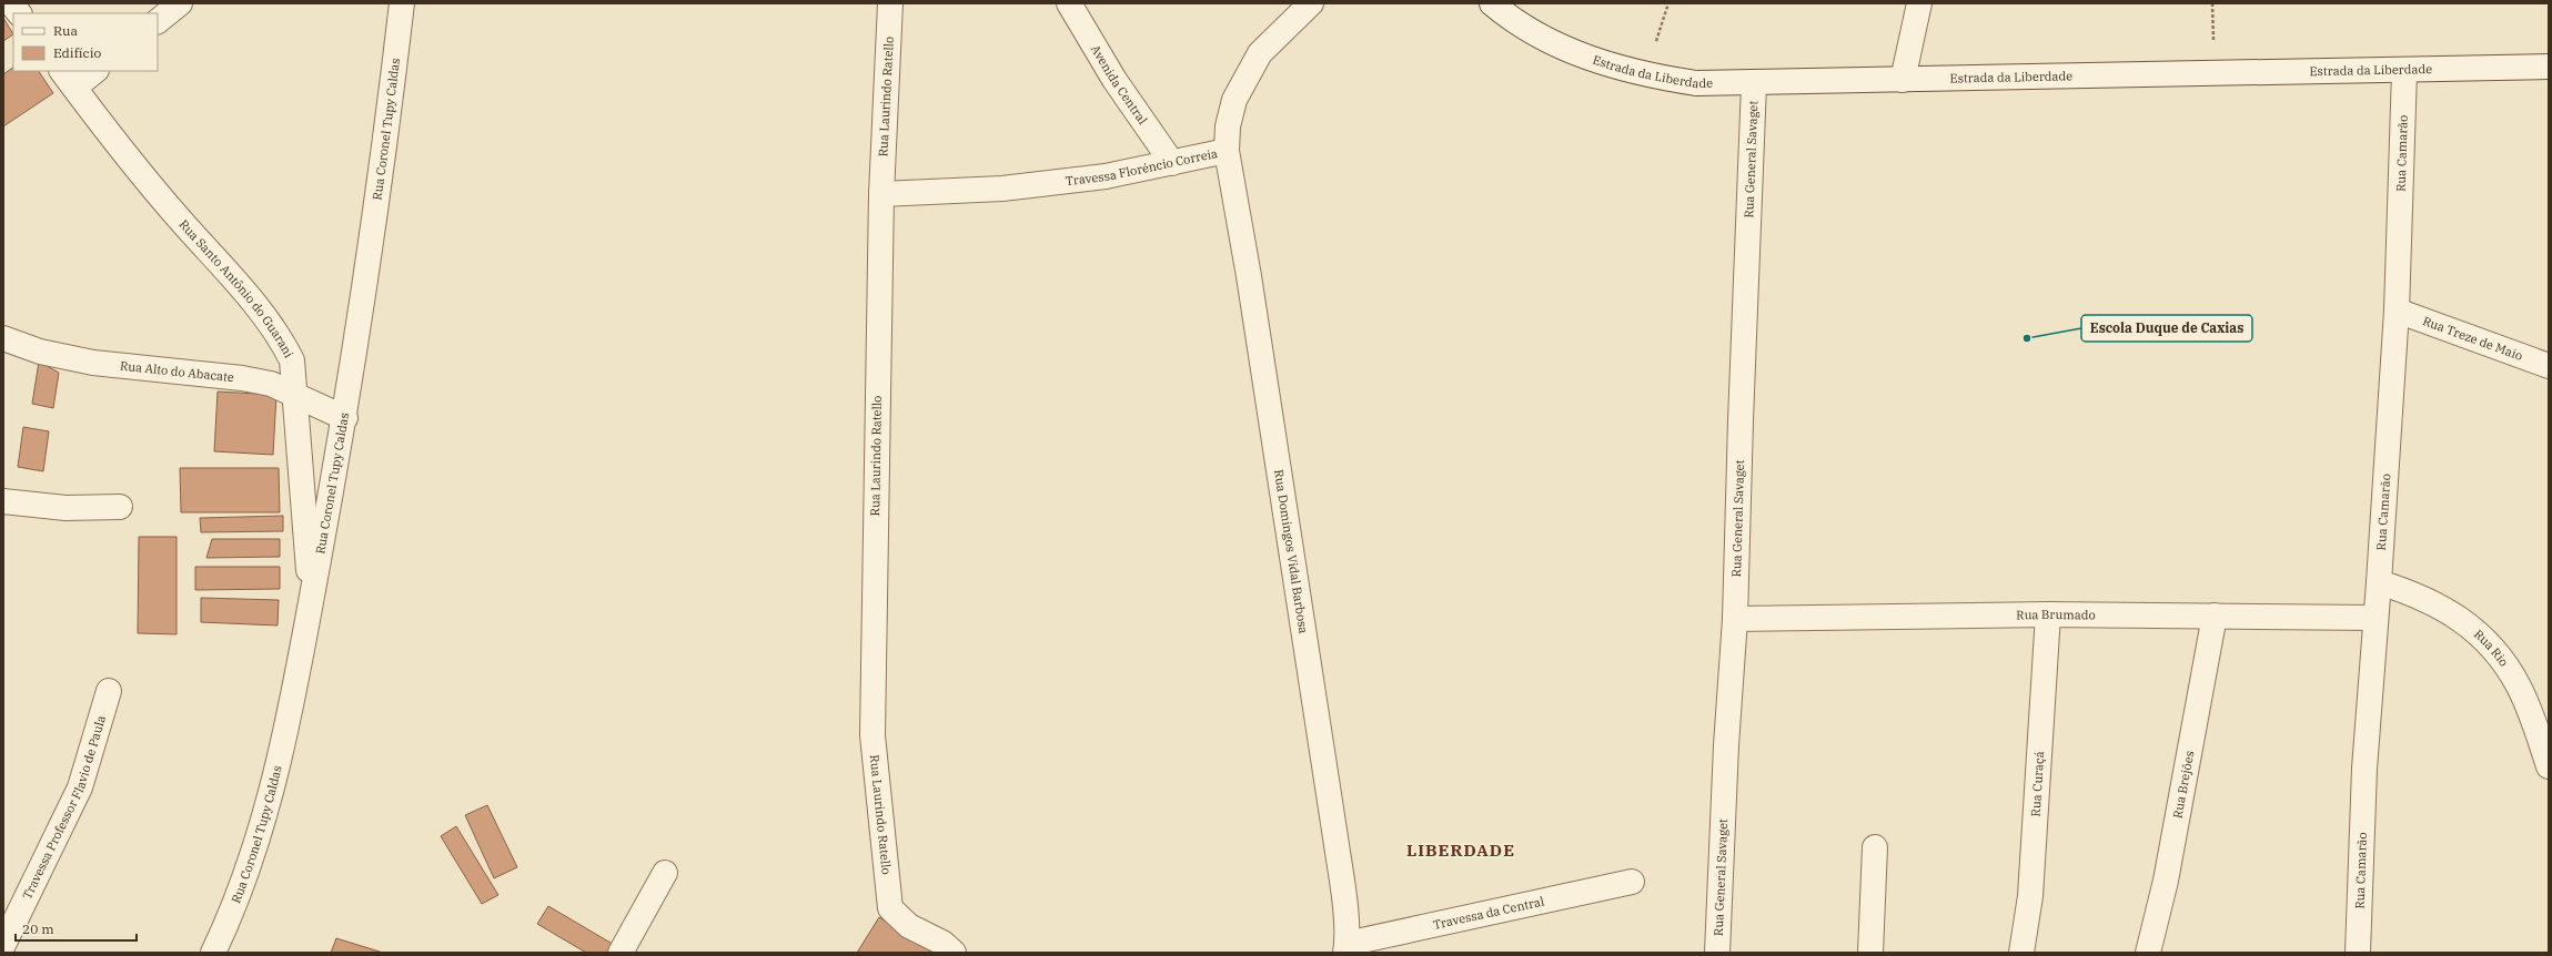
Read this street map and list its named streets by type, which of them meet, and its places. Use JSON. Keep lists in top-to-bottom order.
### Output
{
  "streets": {
    "street": [
      "Estrada da Liberdade",
      "Avenida Central",
      "Rua Laurindo Ratello",
      "Rua Coronel Tupy Caldas",
      "Rua Camarão",
      "Rua General Savaget",
      "Travessa Floréncio Correia",
      "Rua Santo Antônio do Guarani",
      "Rua Treze de Maio",
      "Rua Alto do Abacate",
      "Rua Domingos Vidal Barbosa",
      "Rua Brumado",
      "Rua Rio",
      "Rua Curaçá",
      "Rua Brejões",
      "Travessa Professor Flavio de Paula",
      "Travessa da Central"
    ]
  },
  "crossings": [
    ["Estrada da Liberdade", "Rua Camarão"],
    ["Estrada da Liberdade", "Rua General Savaget"],
    ["Avenida Central", "Travessa Floréncio Correia"],
    ["Rua Laurindo Ratello", "Travessa Floréncio Correia"],
    ["Rua Coronel Tupy Caldas", "Rua Santo Antônio do Guarani"],
    ["Rua Coronel Tupy Caldas", "Rua Alto do Abacate"],
    ["Rua Camarão", "Rua Treze de Maio"],
    ["Rua Camarão", "Rua Brumado"],
    ["Rua Camarão", "Rua Rio"],
    ["Rua General Savaget", "Rua Brumado"],
    ["Travessa Floréncio Correia", "Rua Domingos Vidal Barbosa"],
    ["Rua Santo Antônio do Guarani", "Rua Alto do Abacate"],
    ["Rua Domingos Vidal Barbosa", "Travessa da Central"],
    ["Rua Brumado", "Rua Curaçá"],
    ["Rua Brumado", "Rua Brejões"]
  ],
  "districts": ["LIBERDADE"],
  "places": ["Escola Duque de Caxias"],
  "legend": ["Rua", "Edifício"],
  "scale_bar": "20 m"
}
